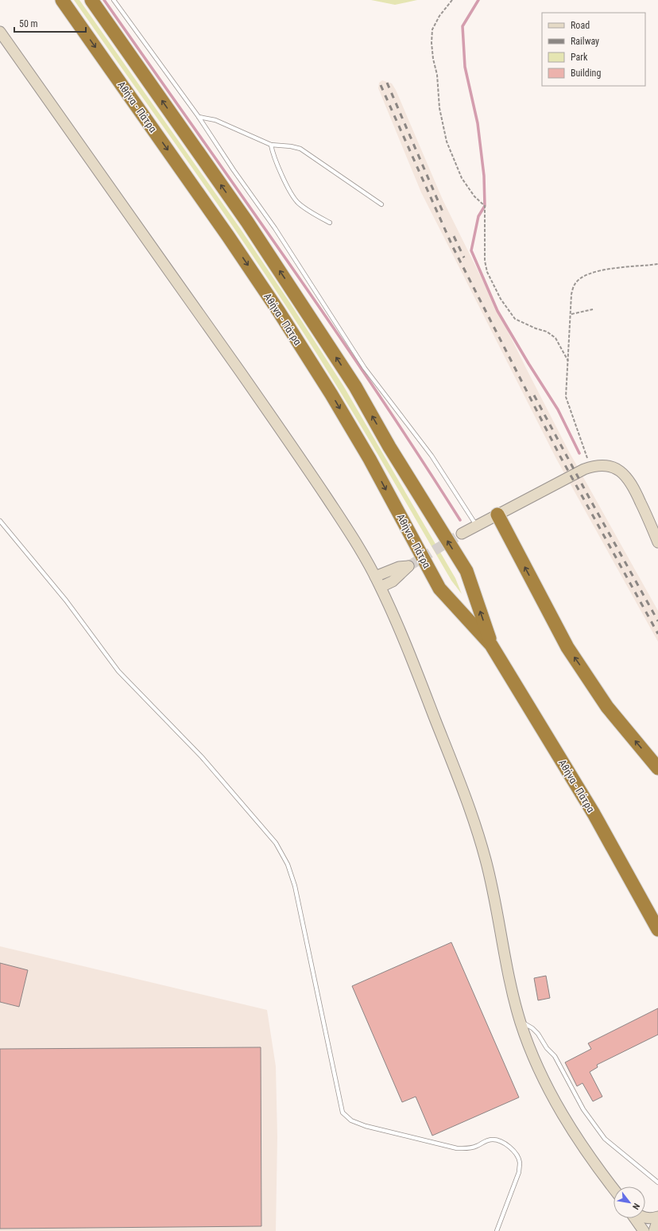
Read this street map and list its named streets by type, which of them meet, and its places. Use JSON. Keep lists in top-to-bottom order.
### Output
{
  "streets": {
    "highway": ["Αθήνα - Πάτρα"]
  },
  "legend": [
    "Road",
    "Railway",
    "Park",
    "Building"
  ],
  "scale_bar": "50 m",
  "north": "bottom right"
}
